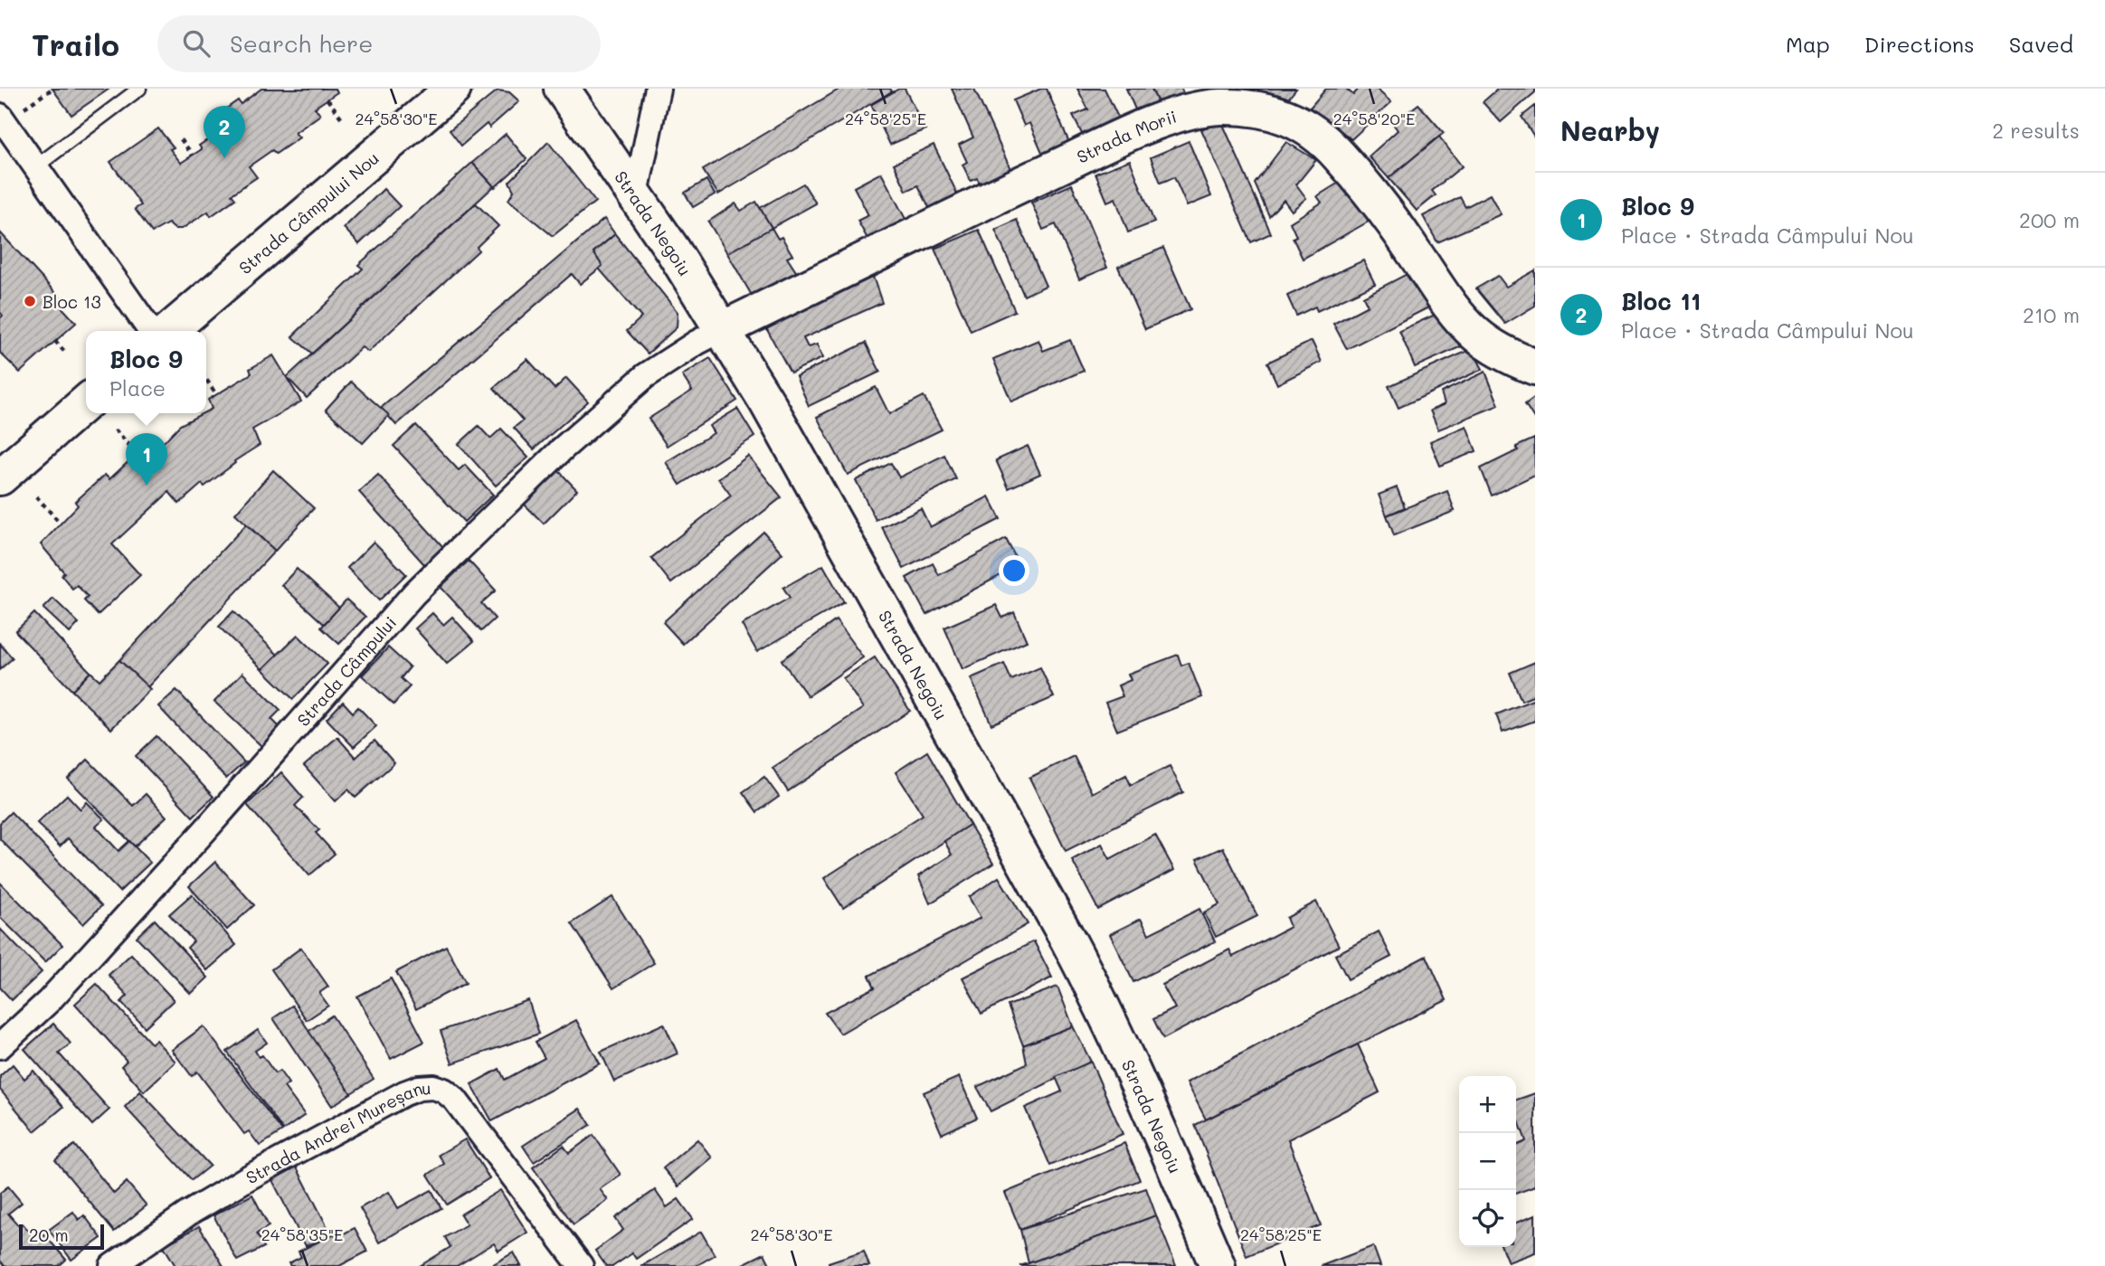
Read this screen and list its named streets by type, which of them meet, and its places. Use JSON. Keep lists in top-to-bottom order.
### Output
{
  "streets": {
    "street": [
      "Strada Morii",
      "Strada Câmpului Nou",
      "Strada Negoiu",
      "Strada Câmpului",
      "Strada Andrei Mureșanu"
    ]
  },
  "crossings": [
    ["Strada Morii", "Strada Negoiu"],
    ["Strada Morii", "Strada Câmpului"],
    ["Strada Negoiu", "Strada Câmpului"]
  ],
  "places": ["Bloc 13"],
  "scale_bar": "20 m",
  "page": {
    "header": "Trailo",
    "search": "Search here",
    "nav": ["Map", "Directions", "Saved"],
    "heading": ["Nearby", "2 results"],
    "pins": ["2", "1"],
    "list": [
      {
        "mark": "1",
        "name": "Bloc 9",
        "note": "Place · Strada Câmpului Nou",
        "value": "200 m"
      },
      {
        "mark": "2",
        "name": "Bloc 11",
        "note": "Place · Strada Câmpului Nou",
        "value": "210 m"
      }
    ],
    "popup": ["Bloc 9", "Place"],
    "map_buttons": ["+", "−"],
    "scale": "20 m"
  },
  "coordinates": [
    "24°58'30\"E",
    "24°58'25\"E",
    "24°58'20\"E",
    "24°58'35\"E"
  ]
}
